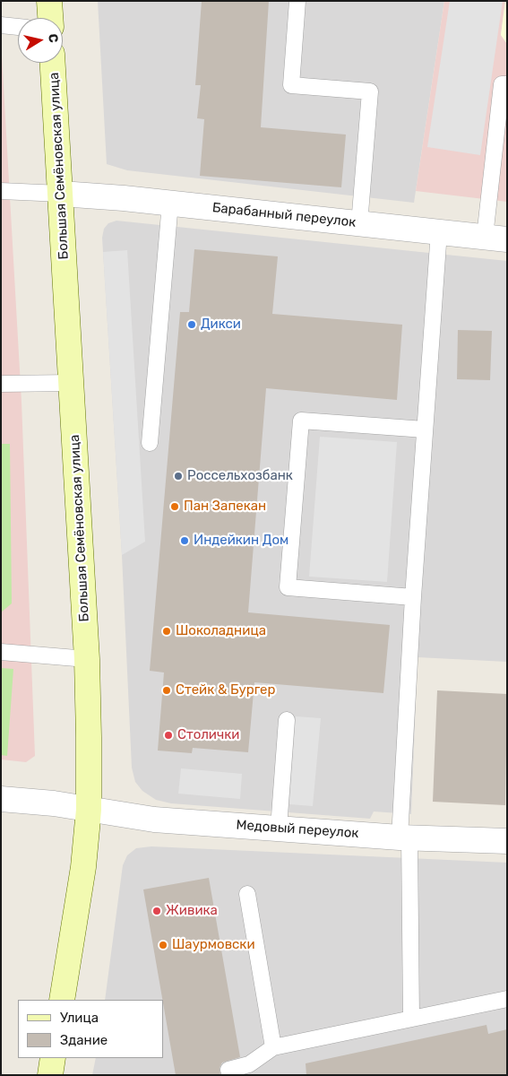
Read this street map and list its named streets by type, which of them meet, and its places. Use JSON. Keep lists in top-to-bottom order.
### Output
{
  "streets": {
    "main road": ["Большая Семёновская улица"],
    "street": ["Барабанный переулок", "Медовый переулок"]
  },
  "crossings": [
    ["Большая Семёновская улица", "Барабанный переулок"],
    ["Большая Семёновская улица", "Медовый переулок"]
  ],
  "places": [
    "Дикси",
    "Россельхозбанк",
    "Пан Запекан",
    "Индейкин Дом",
    "Шоколадница",
    "Стейк & Бургер",
    "Столички",
    "Живика",
    "Шаурмовски"
  ],
  "legend": ["Улица", "Здание"],
  "north": "right"
}
